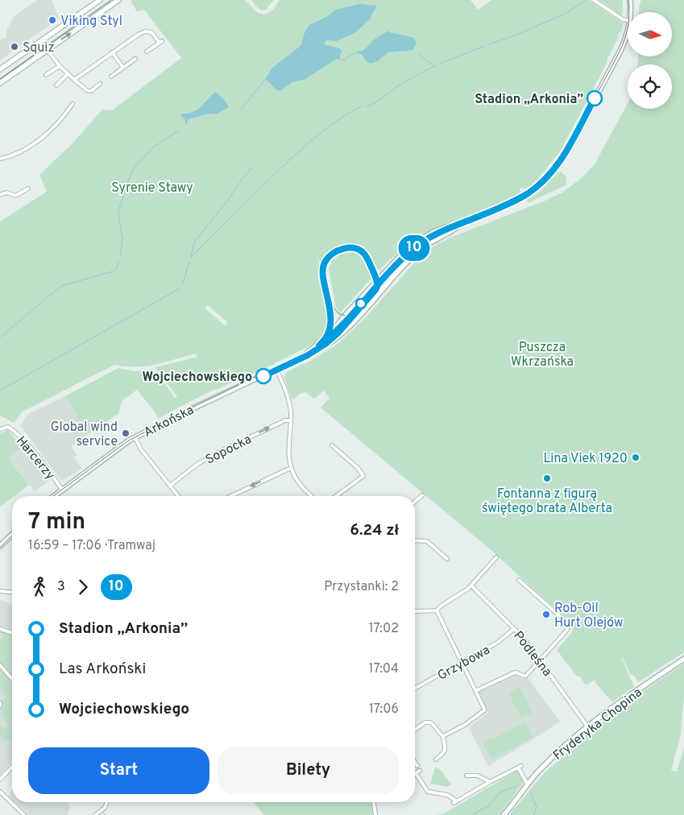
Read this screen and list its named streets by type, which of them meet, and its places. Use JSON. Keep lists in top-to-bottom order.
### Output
{
  "streets": {
    "street": [
      "Arkońska",
      "Sopocka",
      "Harcerzy",
      "Podleśna",
      "Grzybowa",
      "Fryderyka Chopina"
    ]
  },
  "crossings": [
    ["Arkońska", "Harcerzy"],
    ["Podleśna", "Grzybowa"],
    ["Podleśna", "Fryderyka Chopina"]
  ],
  "one_way": ["Sopocka"],
  "parks": ["Syrenie Stawy", "Puszcza Wkrzańska"],
  "places": [
    "Viking Styl",
    "Squiz",
    "Stadion „Arkonia”",
    "Wojciechowskiego",
    "Global wind service",
    "Lina Viek 1920",
    "Fontanna z figurą świętego brata Alberta",
    "Rob-Oil Hurt Olejów"
  ],
  "lines": ["tram line 10"],
  "north": "right",
  "page": {
    "on_map": "10",
    "heading": ["7 min", "16:59 – 17:06 · Tramwaj", "6.24 zł"],
    "legs": ["3", "10", "Przystanki: 2"],
    "list": [
      {
        "name": "Stadion „Arkonia”",
        "value": "17:02"
      },
      {
        "name": "Las Arkoński",
        "value": "17:04"
      },
      {
        "name": "Wojciechowskiego",
        "value": "17:06"
      }
    ],
    "buttons": ["Start", "Bilety"]
  }
}
